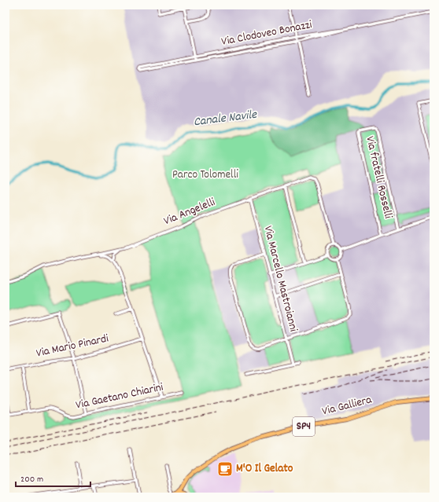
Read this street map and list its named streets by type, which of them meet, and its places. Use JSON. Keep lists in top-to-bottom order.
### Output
{
  "streets": {
    "main road": ["Via Galliera", "SP4"],
    "street": [
      "Via Clodoveo Bonazzi",
      "Via fratelli Rosselli",
      "Via Angelelli",
      "Via Marcello Mastroianni",
      "Via Mario Pinardi",
      "Via Gaetano Chiarini"
    ]
  },
  "crossings": [
    ["Via Angelelli", "Via Marcello Mastroianni"]
  ],
  "water": ["Canale Navile"],
  "parks": ["Parco Tolomelli"],
  "places": {
    "cafe": ["M'O Il Gelato"]
  },
  "scale_bar": "200 m"
}
